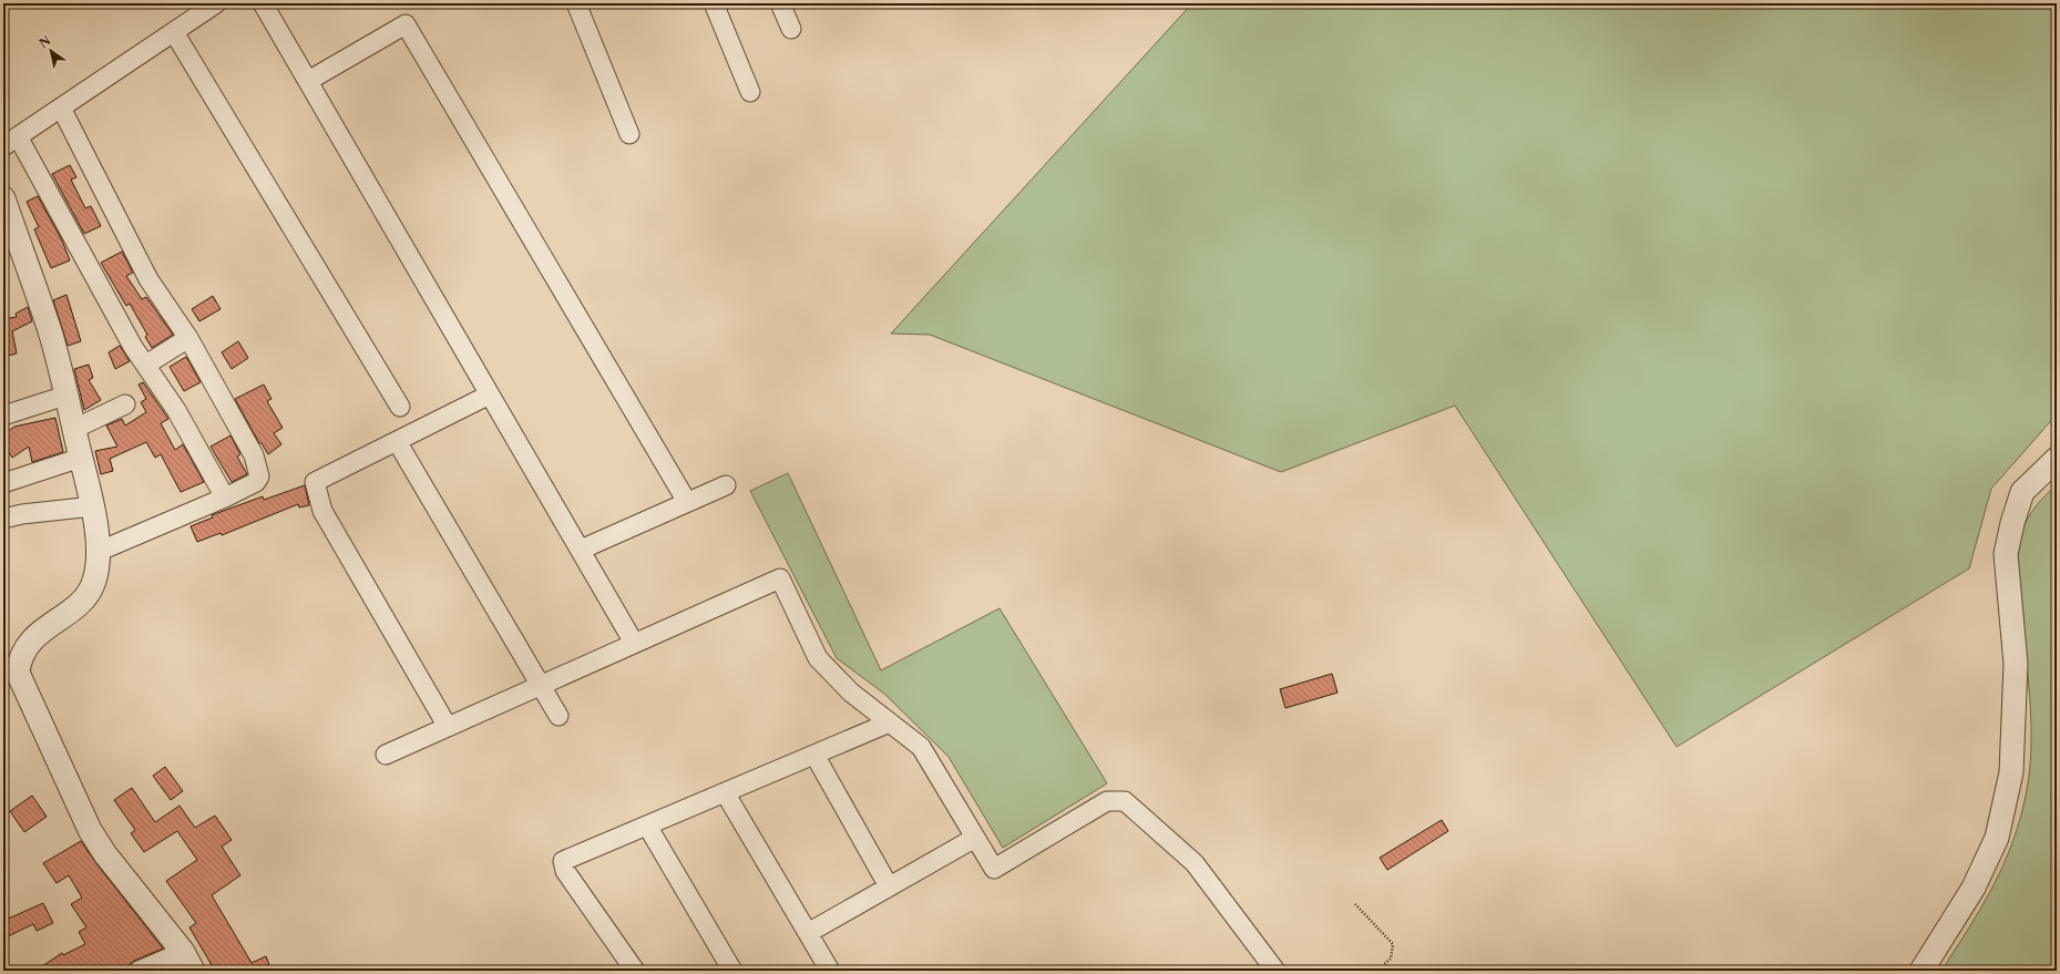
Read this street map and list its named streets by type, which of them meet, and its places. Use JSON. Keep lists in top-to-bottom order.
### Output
{
  "north": "top left"
}
